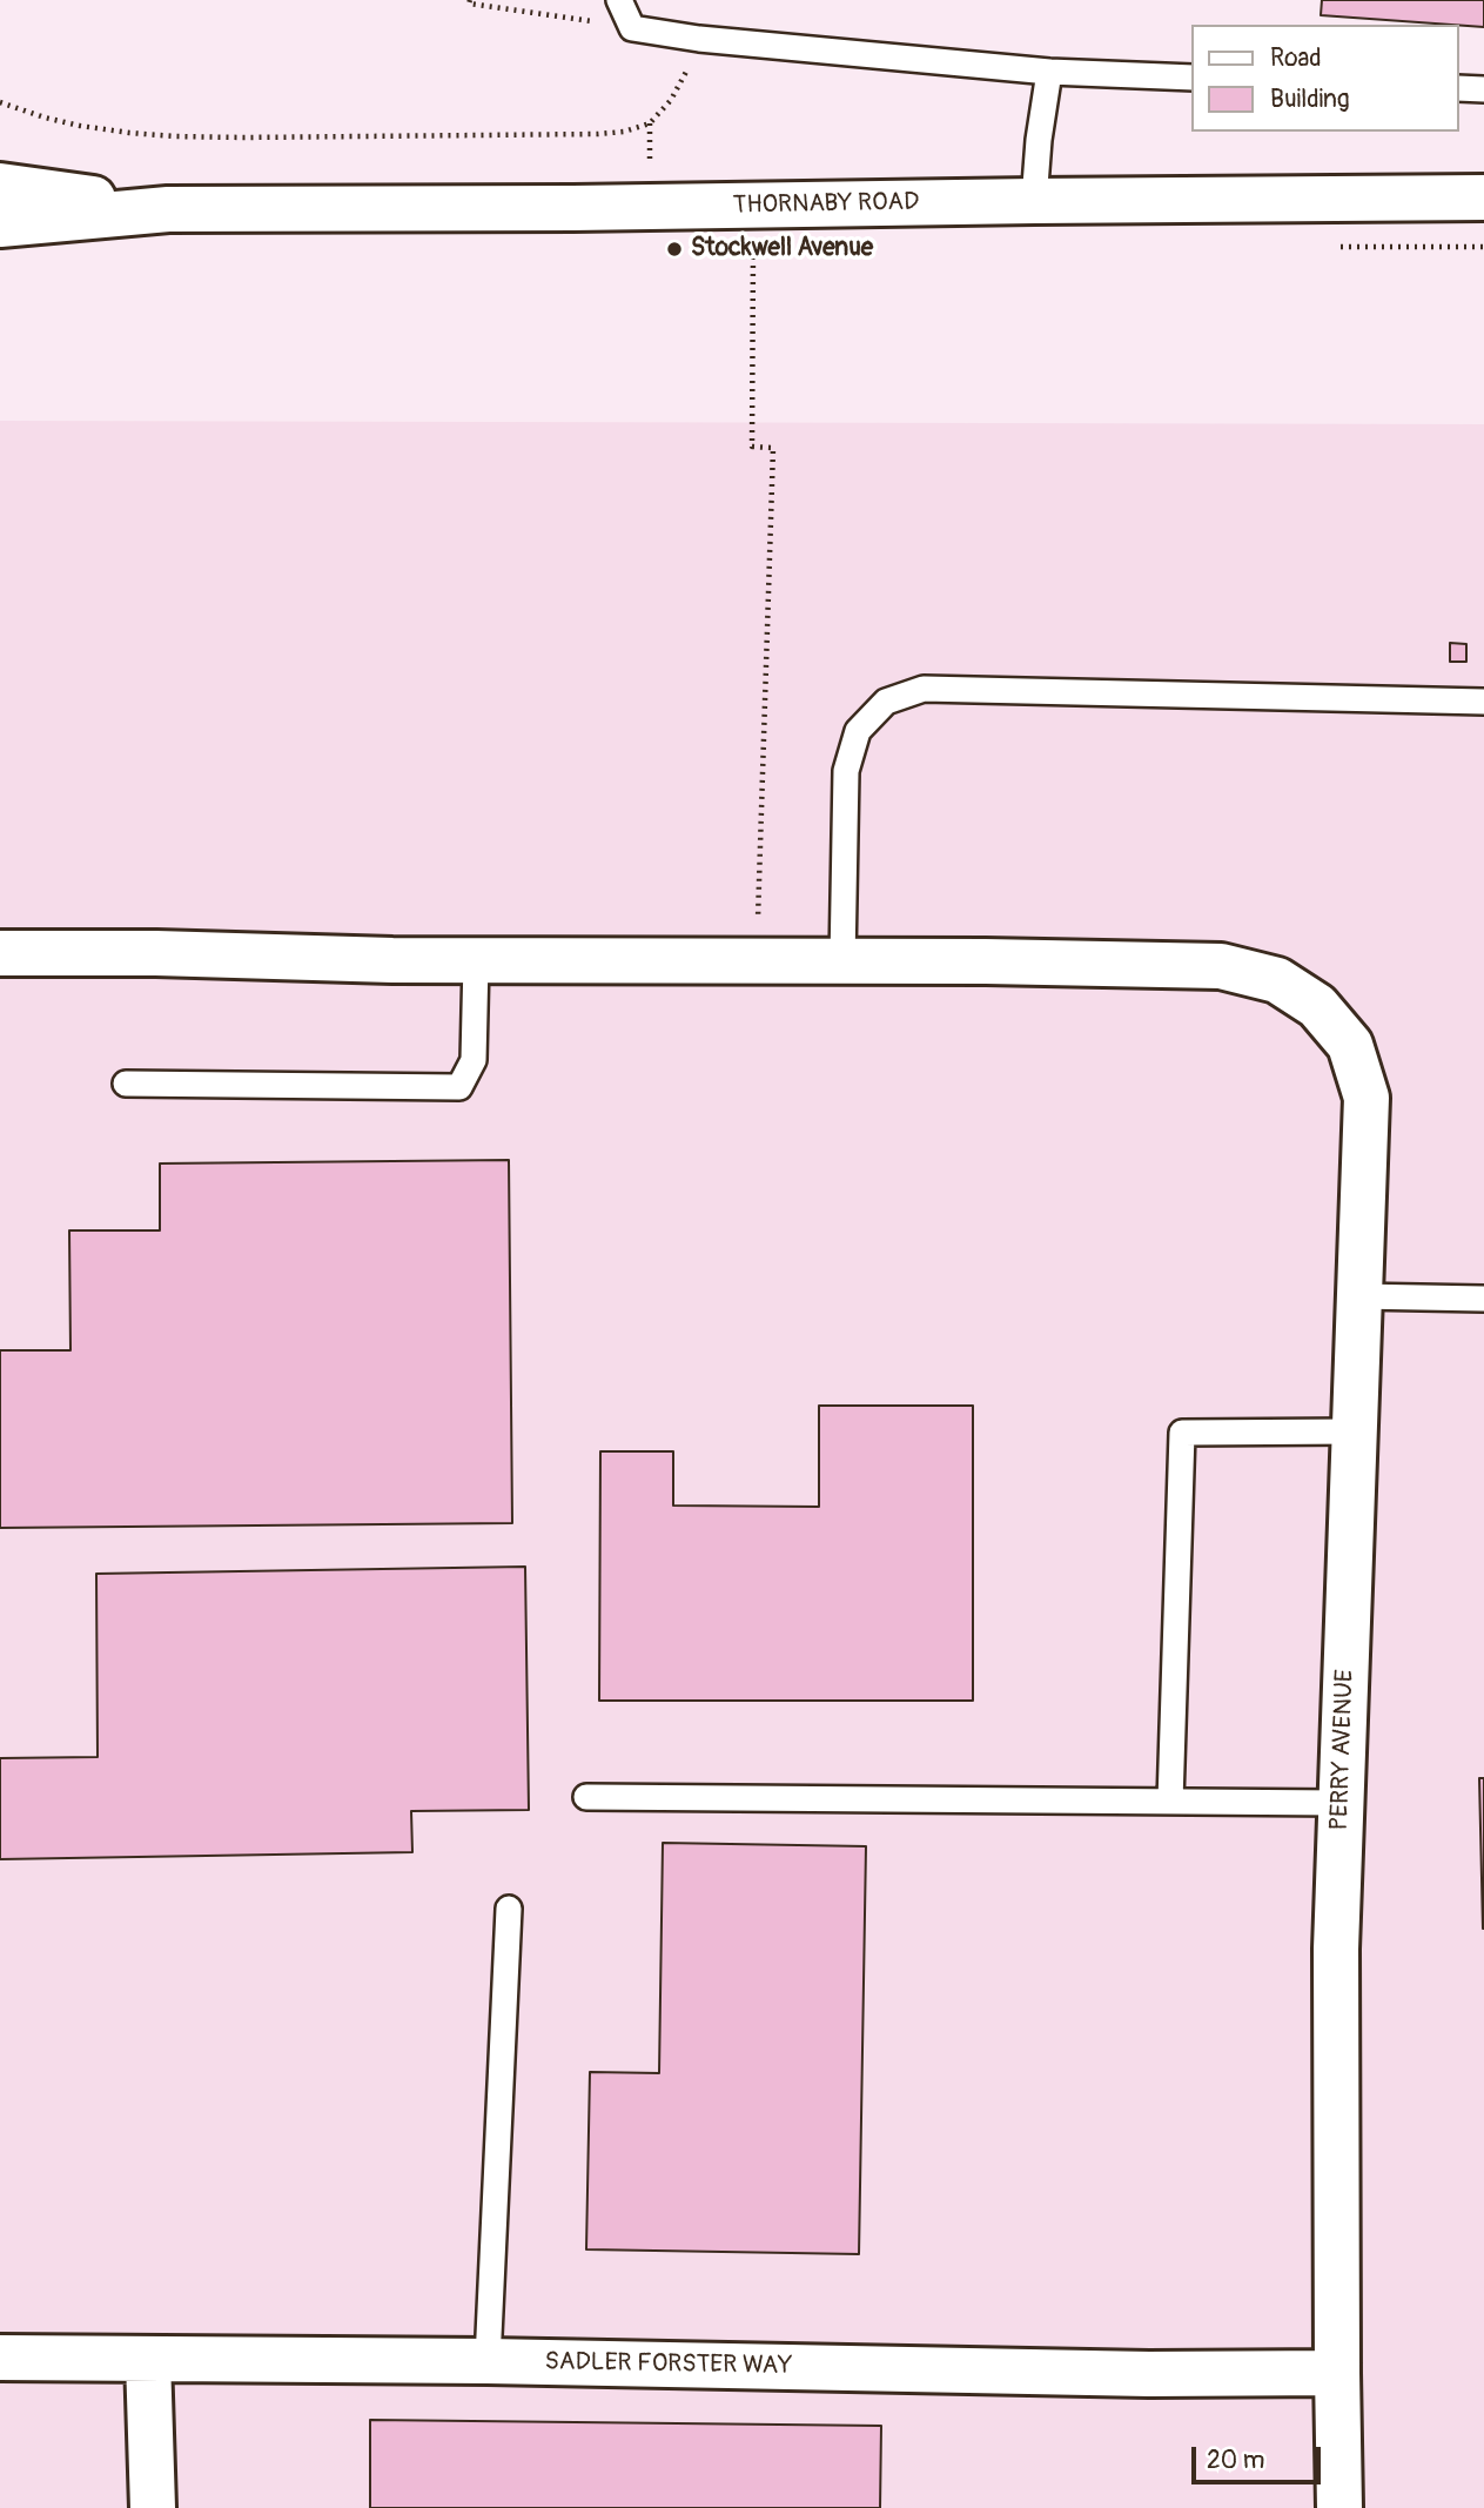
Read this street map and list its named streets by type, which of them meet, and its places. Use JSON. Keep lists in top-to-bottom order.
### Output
{
  "streets": {
    "street": ["THORNABY ROAD", "PERRY AVENUE", "SADLER FORSTER WAY"]
  },
  "crossings": [
    ["PERRY AVENUE", "SADLER FORSTER WAY"]
  ],
  "places": ["Stockwell Avenue"],
  "legend": ["Road", "Building"],
  "scale_bar": "20 m"
}
